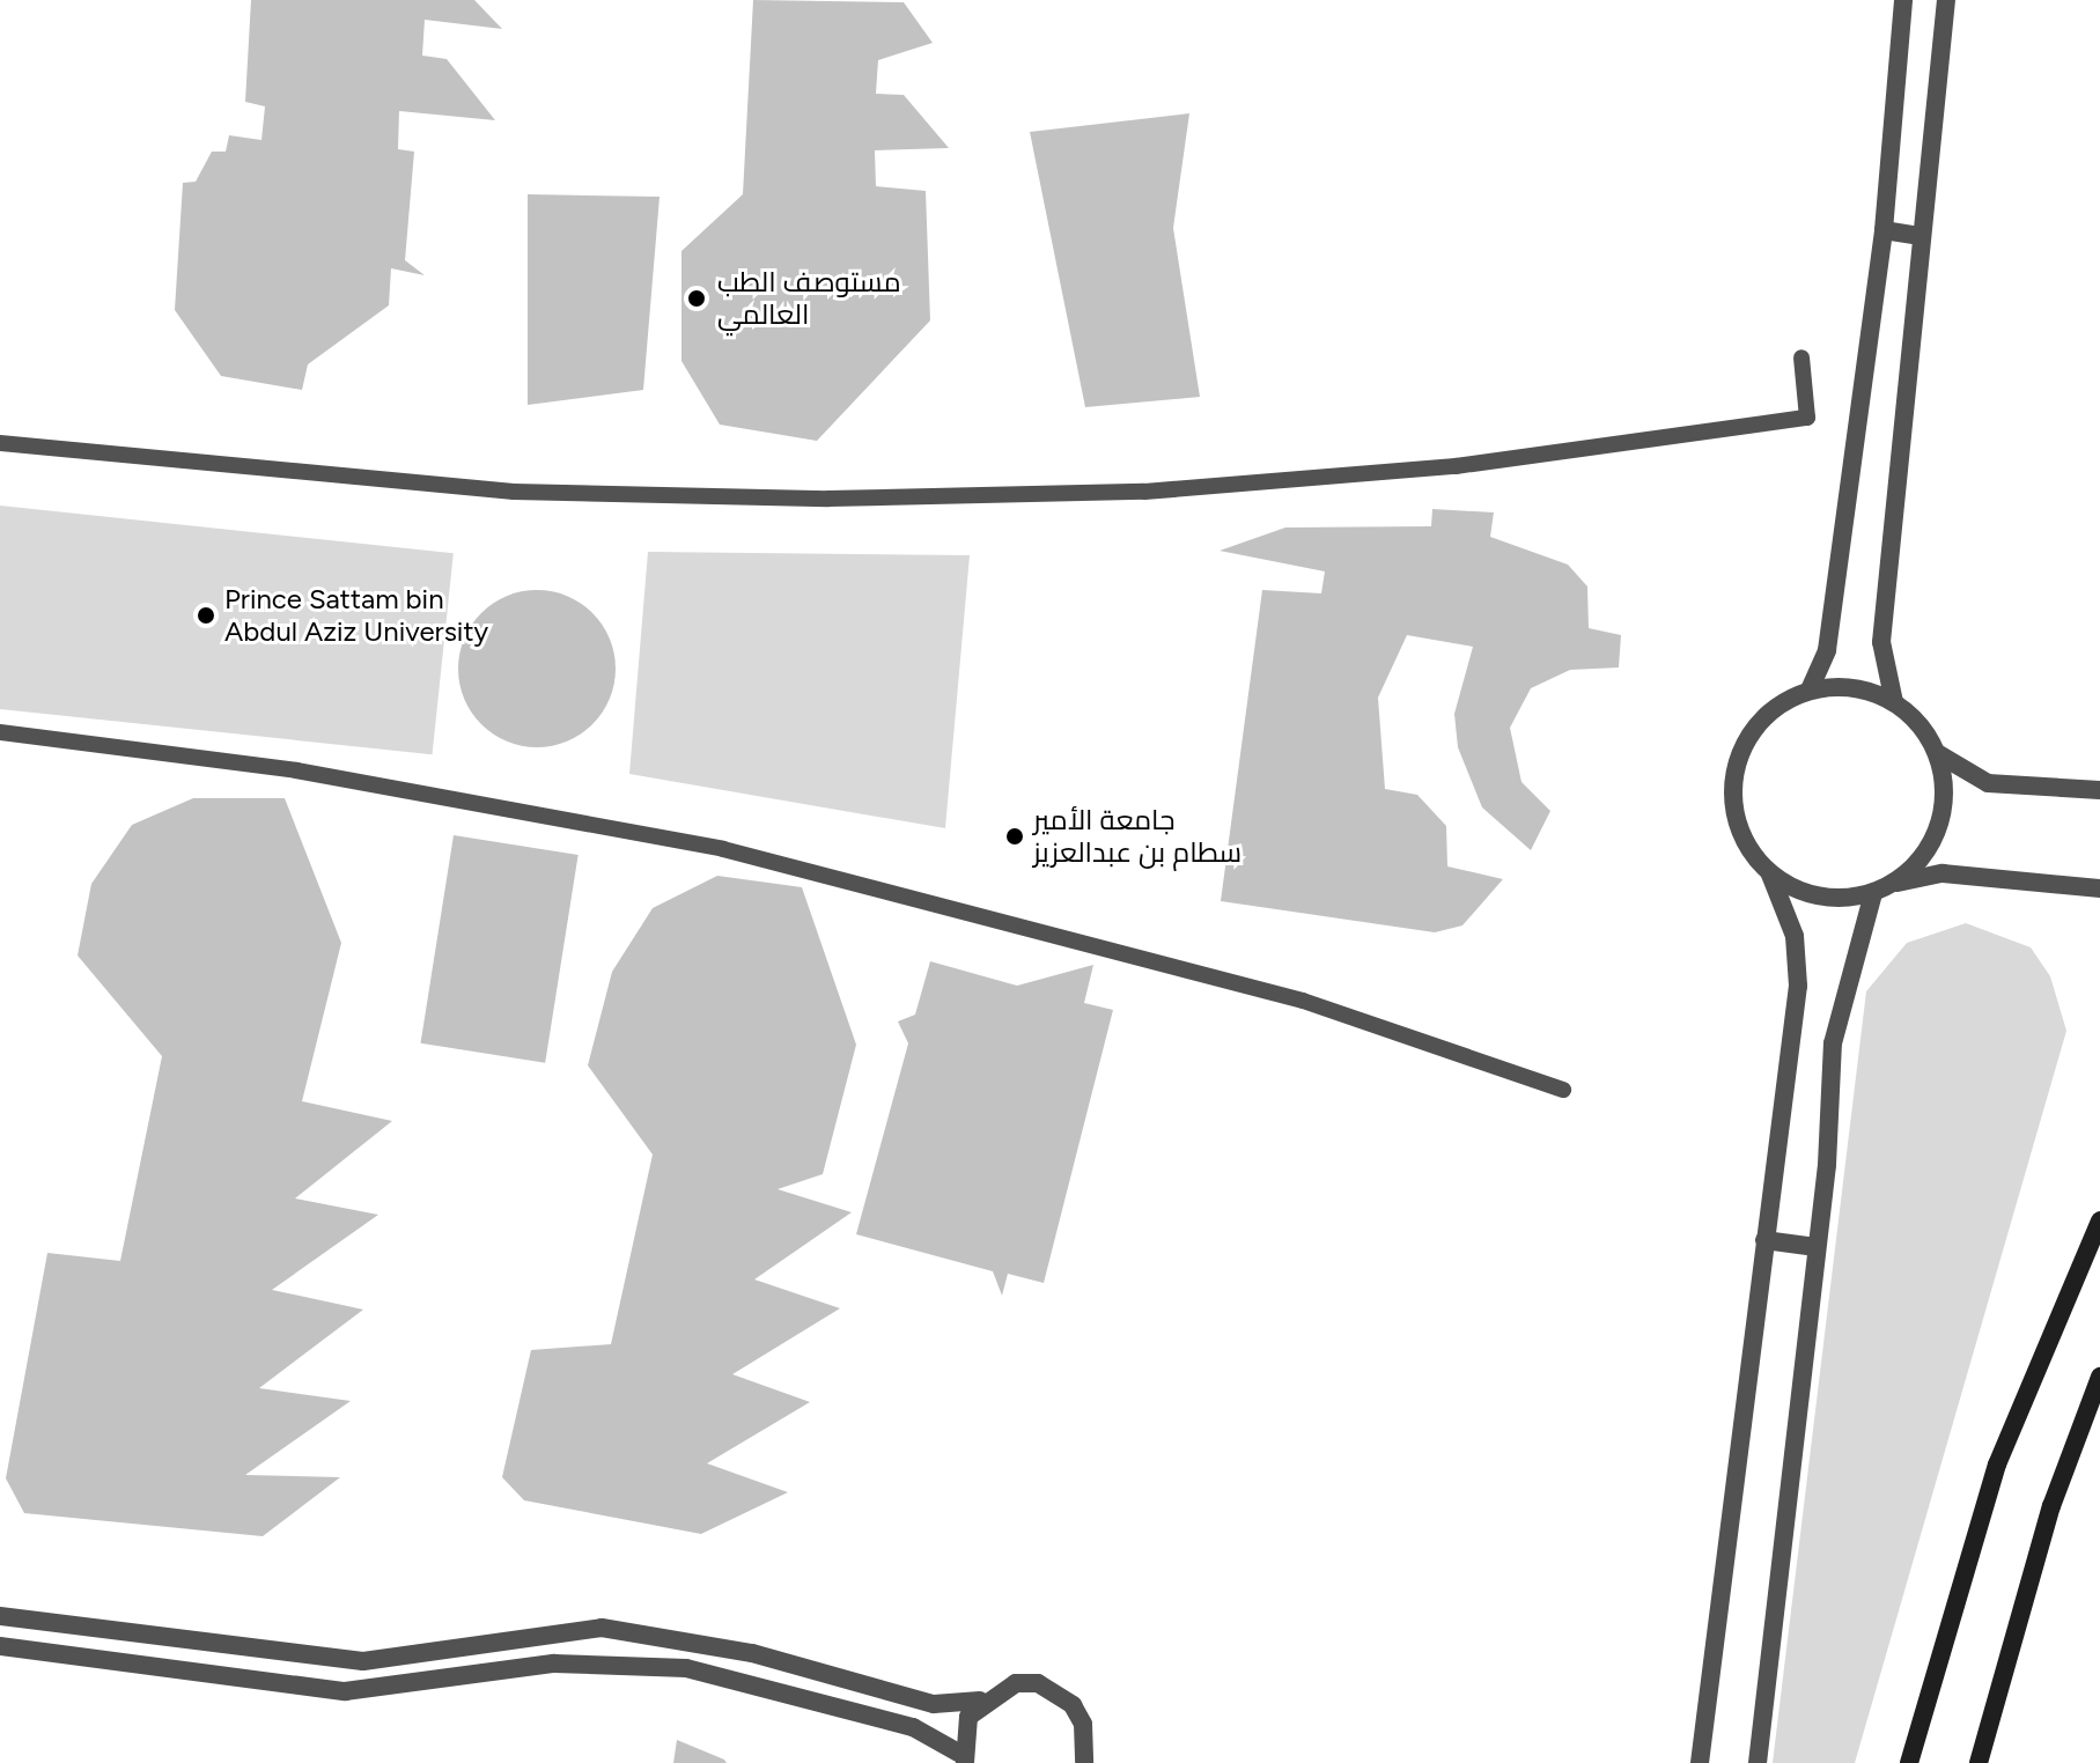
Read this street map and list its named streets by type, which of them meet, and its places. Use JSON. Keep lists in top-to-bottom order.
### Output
{
  "places": ["مستوصف الطب العالمي", "Prince Sattam bin Abdul Aziz University", "جامعة الأمير سطام بن عبدالعزيز"]
}
